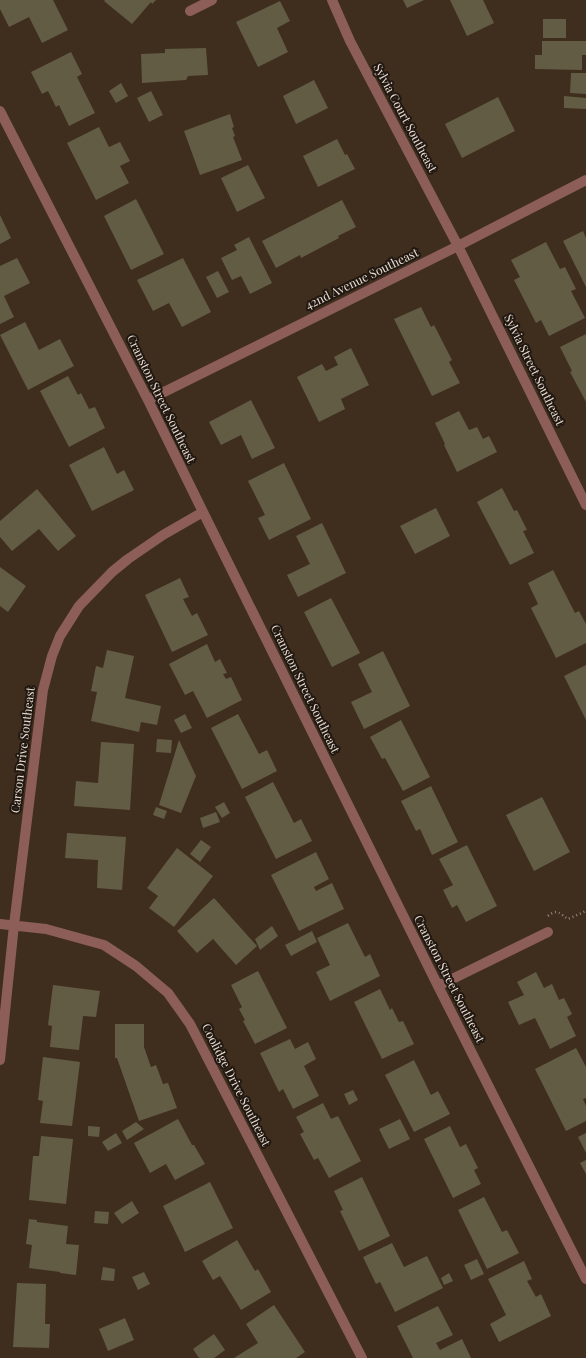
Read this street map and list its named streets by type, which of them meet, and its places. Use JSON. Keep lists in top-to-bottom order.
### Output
{
  "streets": {
    "street": [
      "Sylvia Court Southeast",
      "42nd Avenue Southeast",
      "Sylvia Street Southeast",
      "Cranston Street Southeast",
      "Carson Drive Southeast",
      "Coolidge Drive Southeast"
    ]
  },
  "crossings": [
    ["Sylvia Court Southeast", "42nd Avenue Southeast"],
    ["Sylvia Court Southeast", "Sylvia Street Southeast"],
    ["42nd Avenue Southeast", "Sylvia Street Southeast"],
    ["42nd Avenue Southeast", "Cranston Street Southeast"],
    ["Cranston Street Southeast", "Carson Drive Southeast"],
    ["Carson Drive Southeast", "Coolidge Drive Southeast"]
  ]
}
